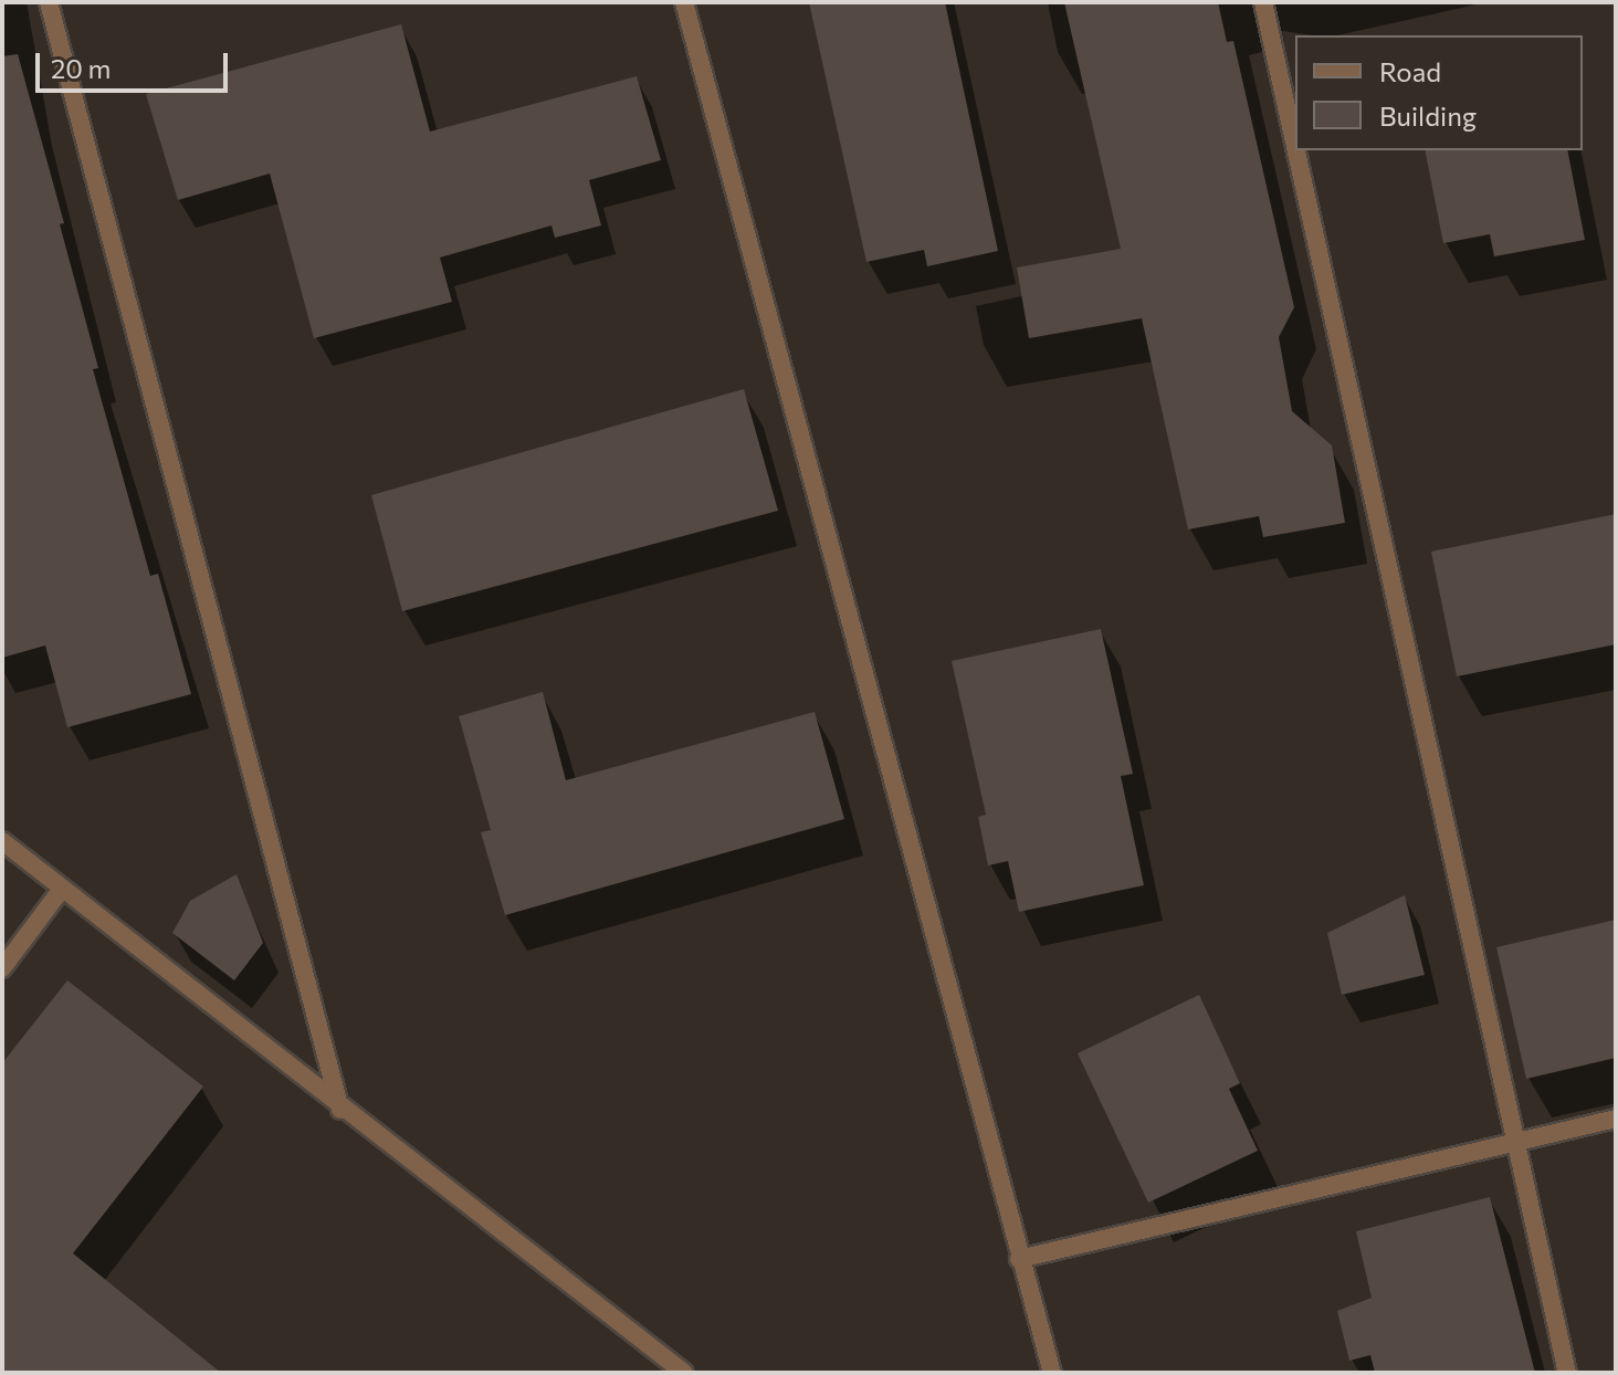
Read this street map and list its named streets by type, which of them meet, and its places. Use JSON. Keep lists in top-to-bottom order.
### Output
{
  "legend": ["Road", "Building"],
  "scale_bar": "20 m"
}
